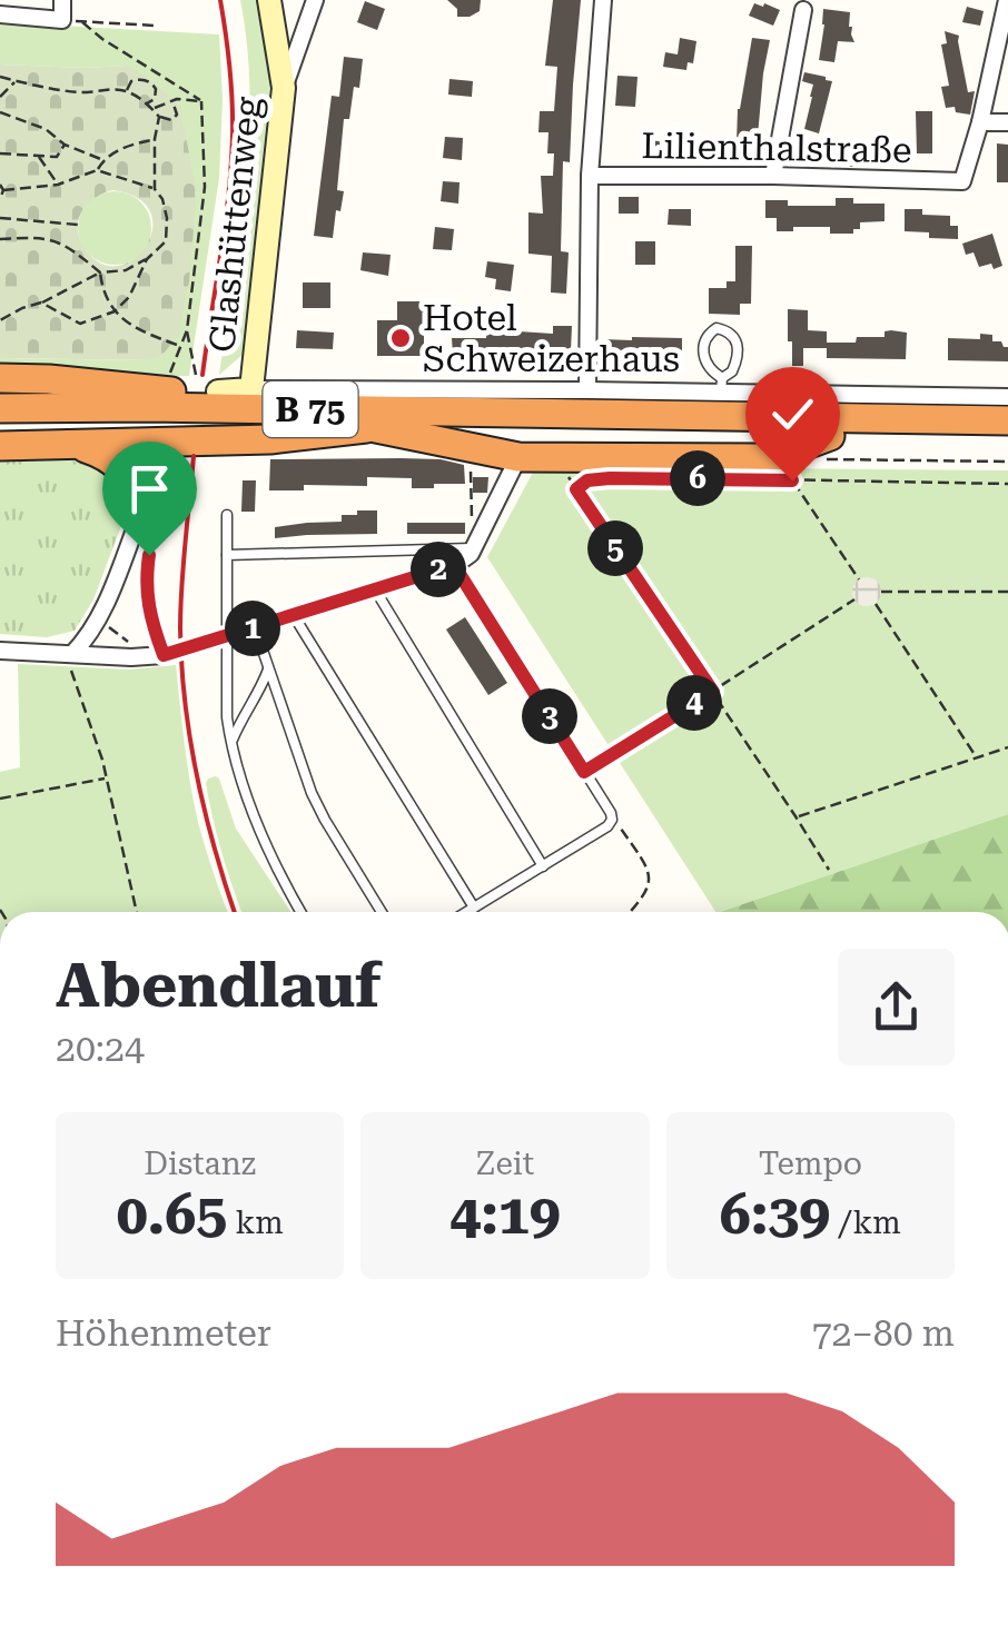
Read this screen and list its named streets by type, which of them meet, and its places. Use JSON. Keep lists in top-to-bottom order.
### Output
{
  "streets": {
    "highway": ["B 75"],
    "street": ["Lilienthalstraße", "Glashüttenweg"]
  },
  "places": ["Hotel Schweizerhaus"],
  "page": {
    "pins": [
      "6",
      "5",
      "2",
      "1",
      "4",
      "3"
    ],
    "heading": ["Abendlauf", "20:24"],
    "stats": [
      ["Distanz", "0.65 km"],
      ["Zeit", "4:19"],
      ["Tempo", "6:39 /km"]
    ],
    "chart": ["Höhenmeter", "72–80 m"]
  }
}
